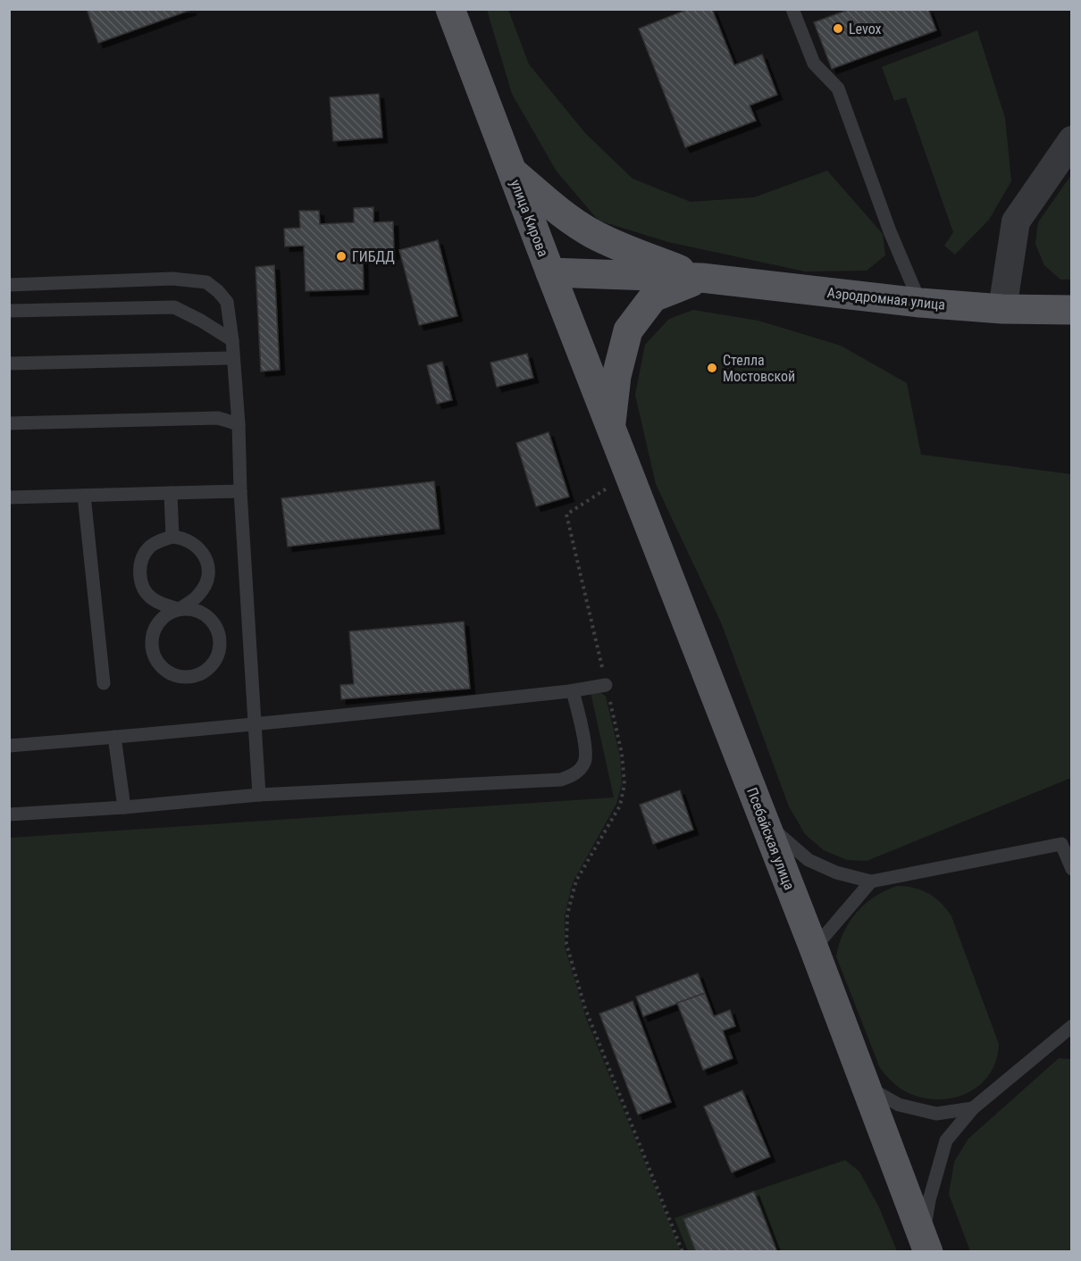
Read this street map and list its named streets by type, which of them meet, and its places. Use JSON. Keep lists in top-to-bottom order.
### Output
{
  "streets": {
    "main road": ["улица Кирова", "Аэродромная улица", "Псебайская улица"]
  },
  "crossings": [
    ["улица Кирова", "Аэродромная улица"],
    ["улица Кирова", "Псебайская улица"],
    ["Аэродромная улица", "Псебайская улица"]
  ],
  "places": ["Levox", "ГИБДД", "Стелла Мостовской"]
}
